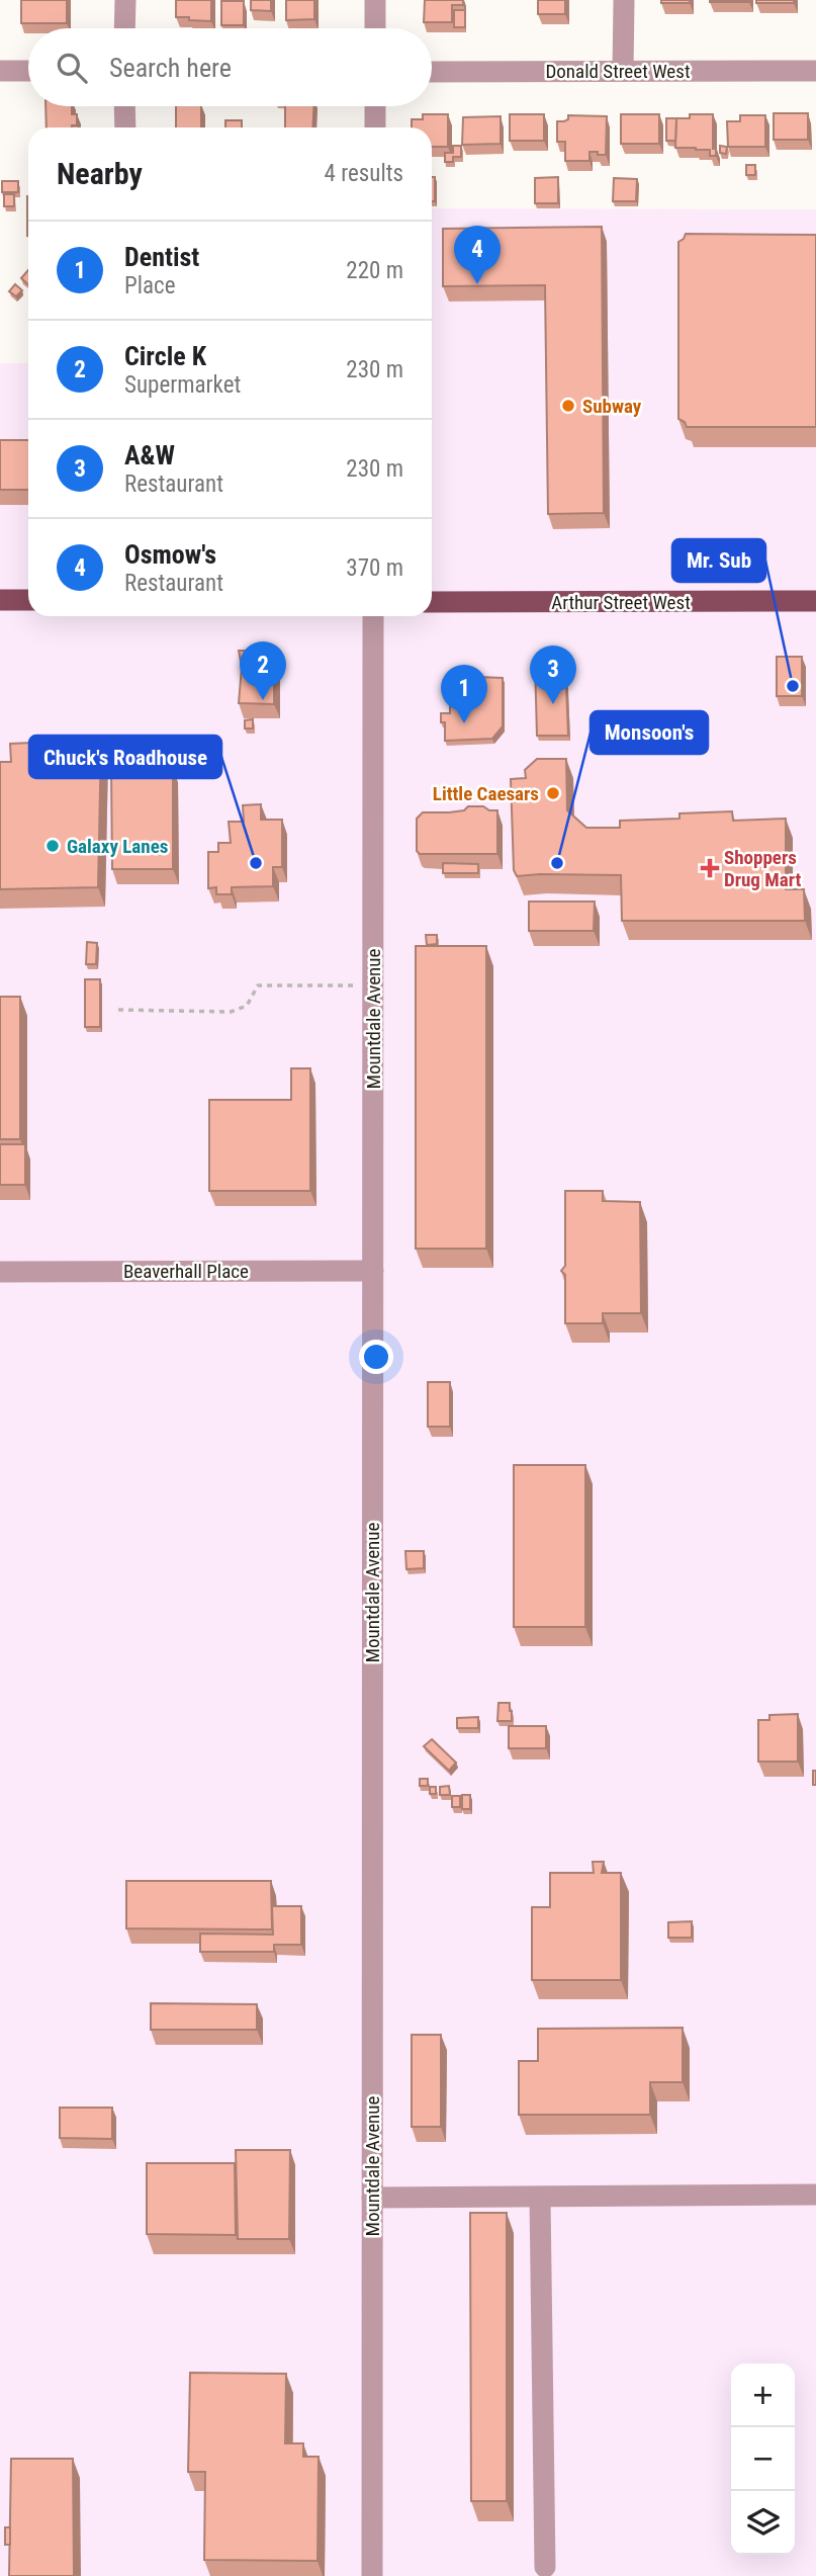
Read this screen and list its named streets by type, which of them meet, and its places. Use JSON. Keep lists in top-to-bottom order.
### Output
{
  "streets": {
    "main road": ["Arthur Street West"],
    "street": ["Donald Street West", "Mountdale Avenue", "Beaverhall Place"]
  },
  "crossings": [
    ["Mountdale Avenue", "Beaverhall Place"]
  ],
  "places": {
    "other": [
      "Subway",
      "Mr. Sub",
      "Little Caesars",
      "Galaxy Lanes",
      "Chuck's Roadhouse",
      "Monsoon's"
    ],
    "health": ["Shoppers Drug Mart"]
  },
  "page": {
    "search": "Search here",
    "heading": ["Nearby", "4 results"],
    "list": [
      {
        "mark": "1",
        "name": "Dentist",
        "note": "Place",
        "value": "220 m"
      },
      {
        "mark": "2",
        "name": "Circle K",
        "note": "Supermarket",
        "value": "230 m"
      },
      {
        "mark": "3",
        "name": "A&W",
        "note": "Restaurant",
        "value": "230 m"
      },
      {
        "mark": "4",
        "name": "Osmow's",
        "note": "Restaurant",
        "value": "370 m"
      }
    ],
    "pins": [
      "4",
      "2",
      "3",
      "1"
    ],
    "map_buttons": ["+", "−"]
  }
}
